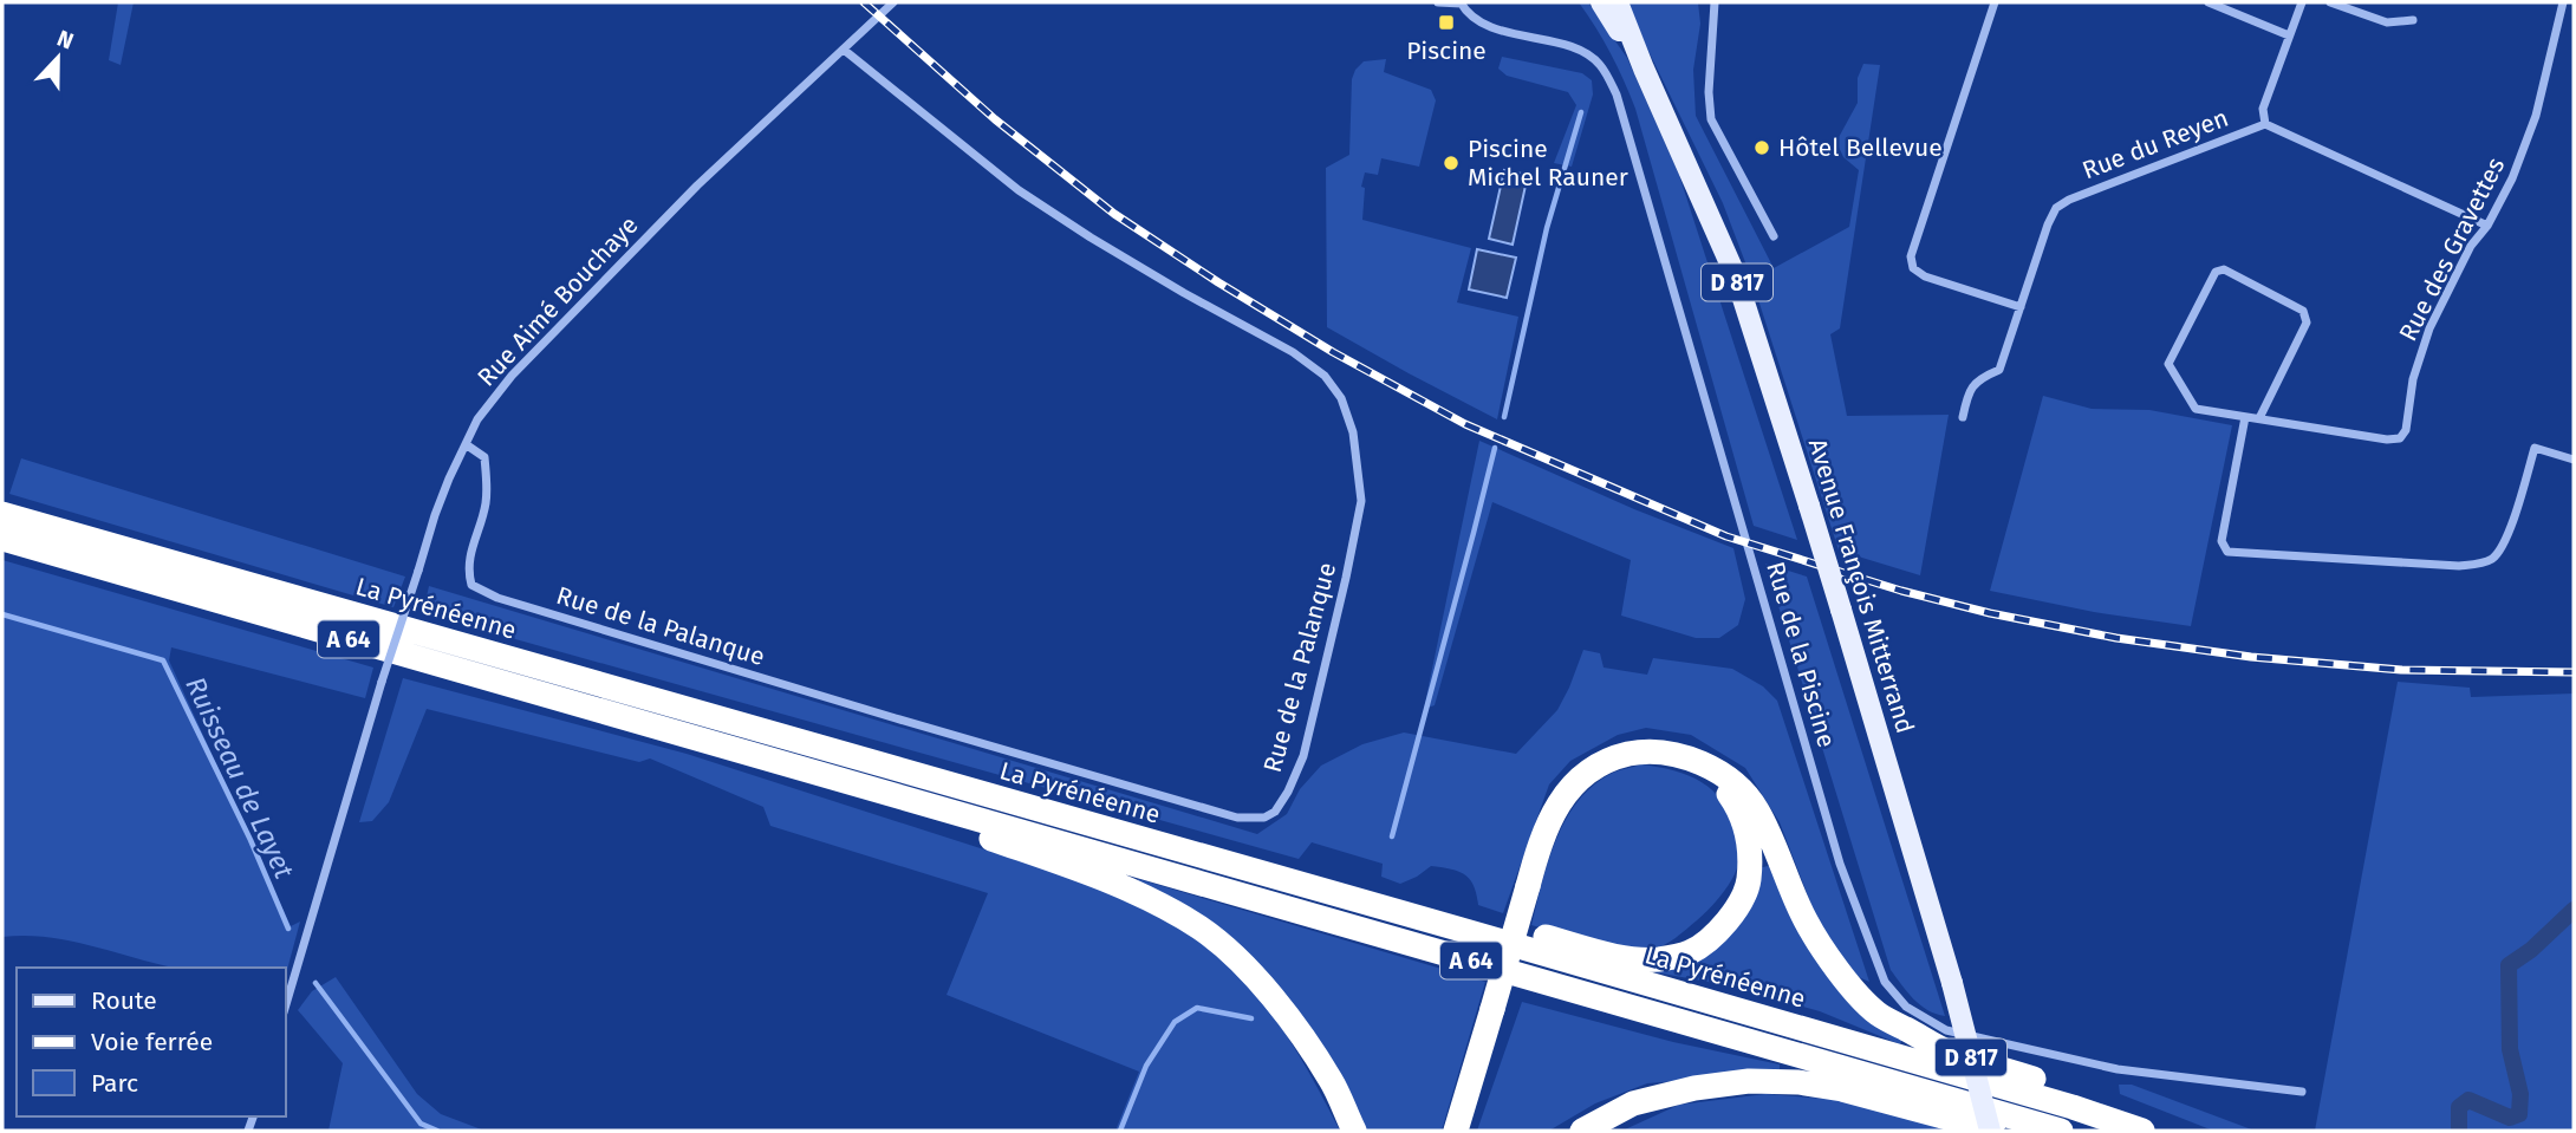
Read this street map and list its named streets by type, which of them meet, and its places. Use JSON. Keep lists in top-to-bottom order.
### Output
{
  "streets": {
    "highway": ["La Pyrénéenne", "A 64"],
    "main road": ["D 817", "Avenue François Mitterrand"],
    "street": [
      "Rue du Reyen",
      "Rue des Gravettes",
      "Rue Aimé Bouchaye",
      "Rue de la Palanque",
      "Rue de la Piscine"
    ]
  },
  "crossings": [
    ["Rue du Reyen", "Rue des Gravettes"],
    ["Rue Aimé Bouchaye", "Rue de la Palanque"]
  ],
  "water": ["Ruisseau de Layet"],
  "places": {
    "transit": ["Piscine"],
    "other": ["Hôtel Bellevue", "Piscine Michel Rauner"]
  },
  "legend": ["Route", "Voie ferrée", "Parc"],
  "north": "top"
}
